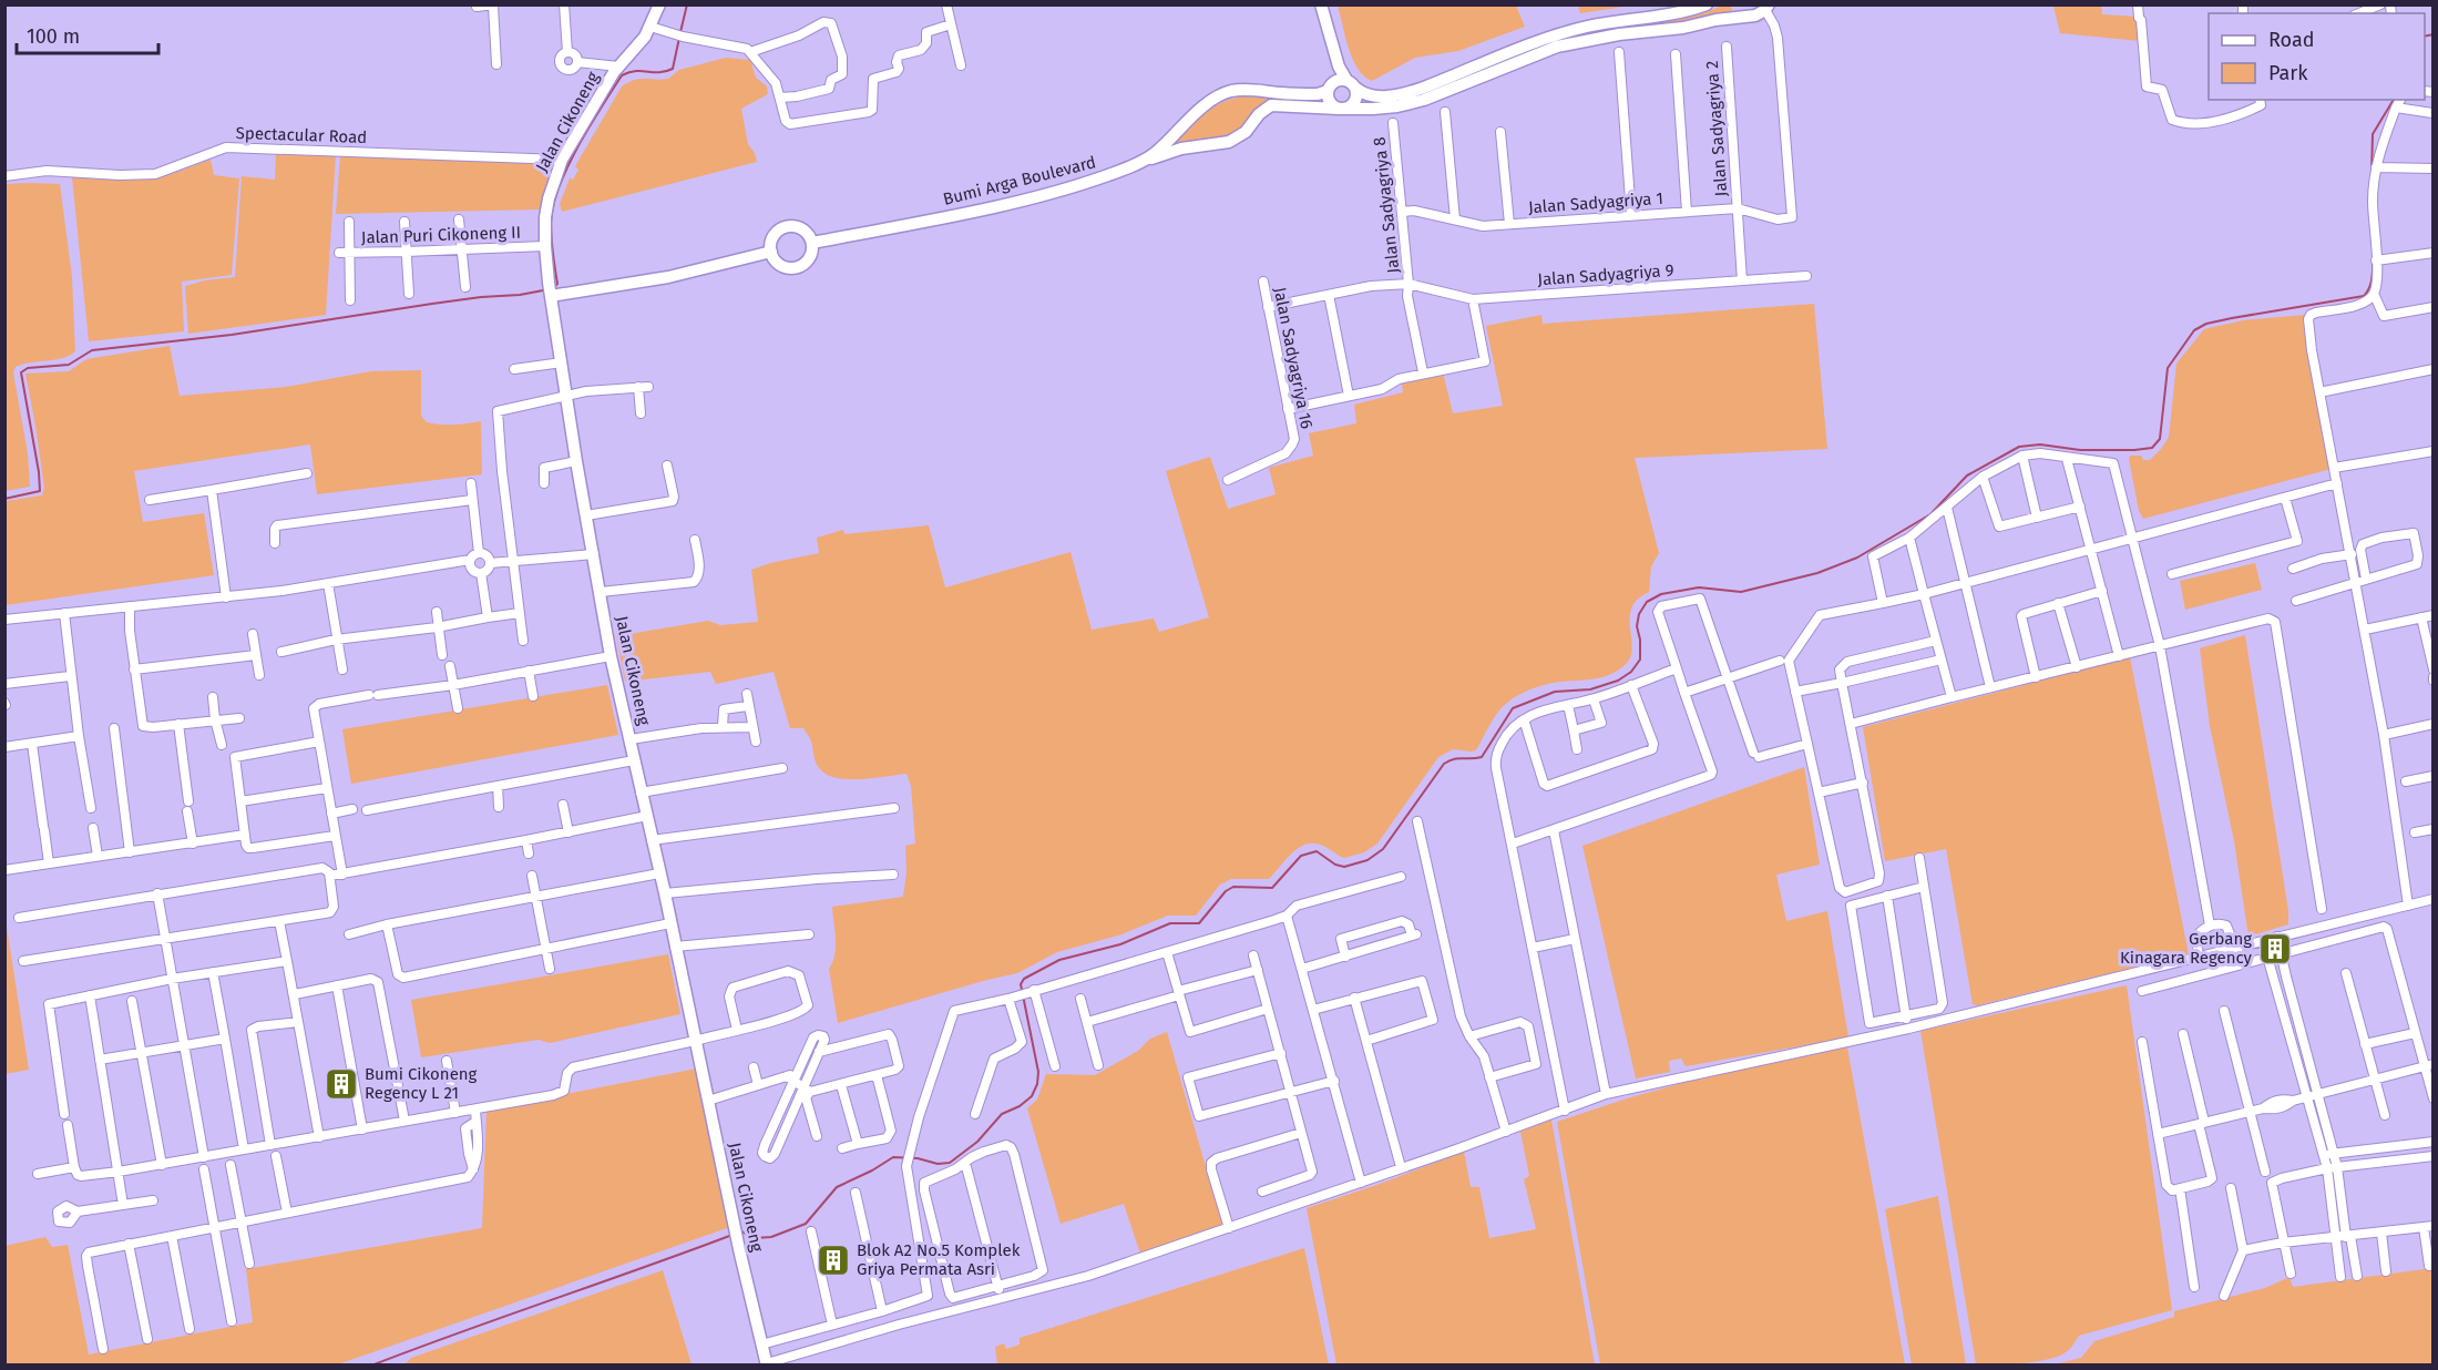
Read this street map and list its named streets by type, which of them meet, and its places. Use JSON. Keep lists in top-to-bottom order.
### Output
{
  "streets": {
    "street": [
      "Jalan Cikoneng",
      "Jalan Sadyagriya 2",
      "Spectacular Road",
      "Bumi Arga Boulevard",
      "Jalan Sadyagriya 1",
      "Jalan Sadyagriya 8",
      "Jalan Puri Cikoneng II",
      "Jalan Sadyagriya 9",
      "Jalan Sadyagriya 16"
    ]
  },
  "crossings": [
    ["Jalan Cikoneng", "Spectacular Road"],
    ["Jalan Cikoneng", "Jalan Puri Cikoneng II"],
    ["Jalan Sadyagriya 2", "Jalan Sadyagriya 1"],
    ["Jalan Sadyagriya 2", "Jalan Sadyagriya 9"],
    ["Jalan Sadyagriya 1", "Jalan Sadyagriya 8"],
    ["Jalan Sadyagriya 8", "Jalan Sadyagriya 9"],
    ["Jalan Sadyagriya 9", "Jalan Sadyagriya 16"]
  ],
  "places": {
    "building": ["Gerbang Kinagara Regency", "Bumi Cikoneng Regency L 21", "Blok A2 No.5 Komplek Griya Permata Asri"]
  },
  "legend": ["Road", "Park"],
  "scale_bar": "100 m"
}
